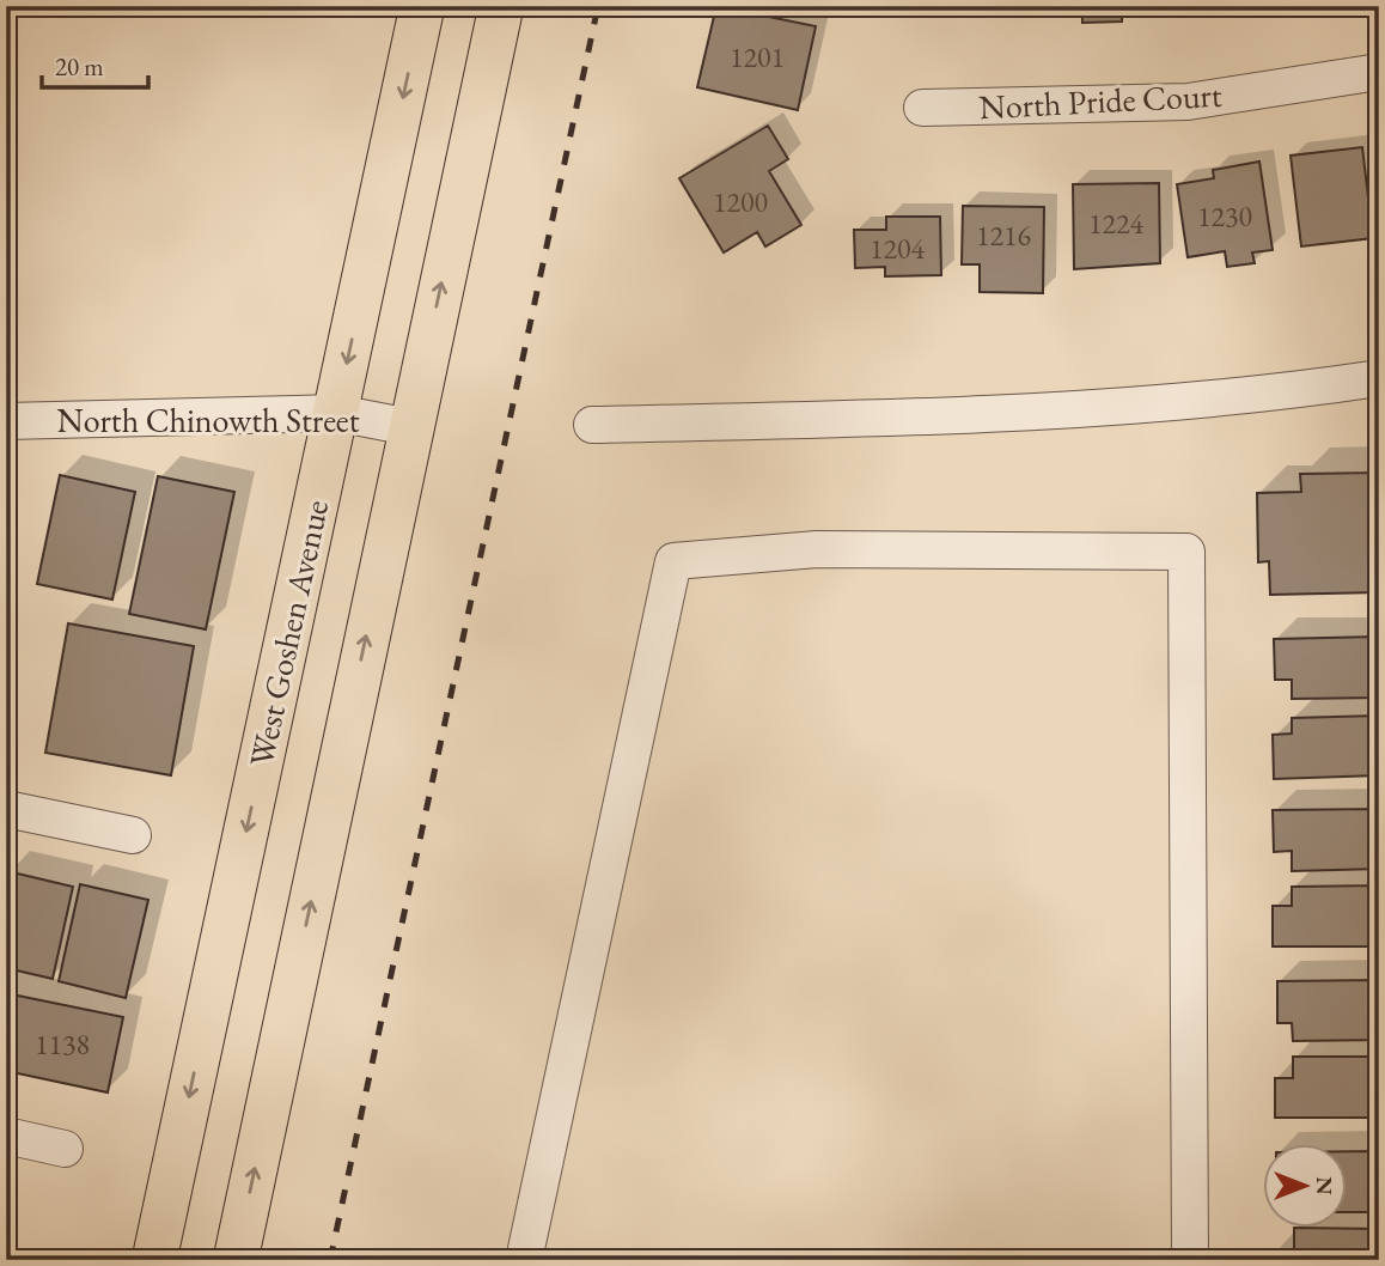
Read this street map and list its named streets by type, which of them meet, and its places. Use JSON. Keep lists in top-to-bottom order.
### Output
{
  "streets": {
    "main road": ["West Goshen Avenue"],
    "street": ["North Pride Court", "North Chinowth Street"]
  },
  "crossings": [
    ["North Chinowth Street", "West Goshen Avenue"]
  ],
  "house_numbers": [
    "1201",
    "1200",
    "1230",
    "1224",
    "1216",
    "1204",
    "1138"
  ],
  "scale_bar": "20 m",
  "north": "right"
}
